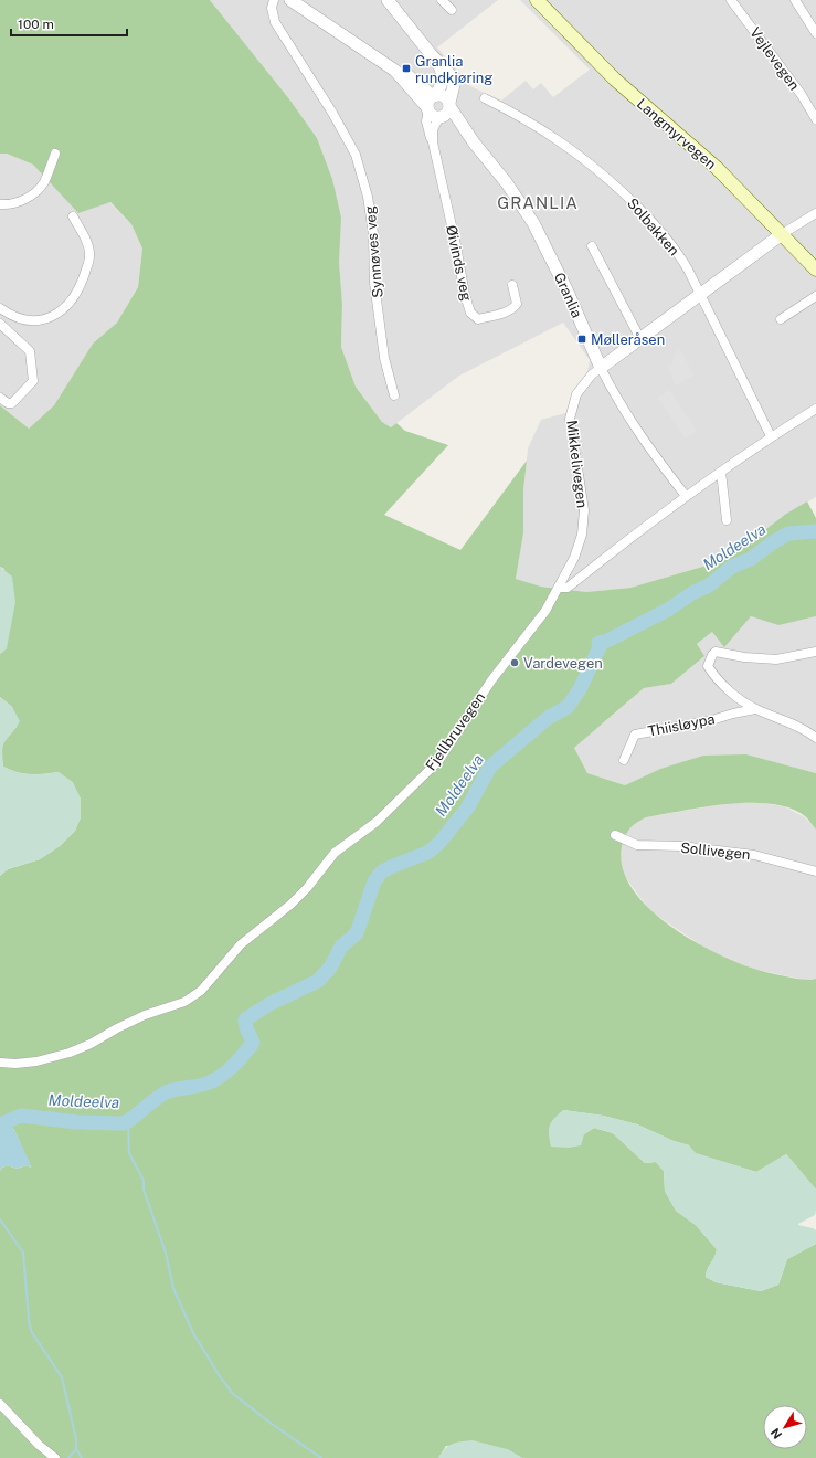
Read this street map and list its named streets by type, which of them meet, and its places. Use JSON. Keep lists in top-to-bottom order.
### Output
{
  "streets": {
    "main road": ["Langmyrvegen"],
    "street": [
      "Vejlevegen",
      "Solbakken",
      "Synnøves veg",
      "Øivinds veg",
      "Granlia",
      "Mikkelivegen",
      "Thiisløypa",
      "Fjellbruvegen",
      "Sollivegen"
    ]
  },
  "crossings": [
    ["Langmyrvegen", "Mikkelivegen"],
    ["Solbakken", "Mikkelivegen"],
    ["Øivinds veg", "Granlia"],
    ["Granlia", "Mikkelivegen"],
    ["Mikkelivegen", "Fjellbruvegen"]
  ],
  "districts": ["GRANLIA"],
  "water": ["Moldeelva"],
  "places": {
    "transit": ["Granlia rundkjøring", "Mølleråsen"],
    "other": ["Vardevegen"]
  },
  "scale_bar": "100 m",
  "north": "bottom left"
}
